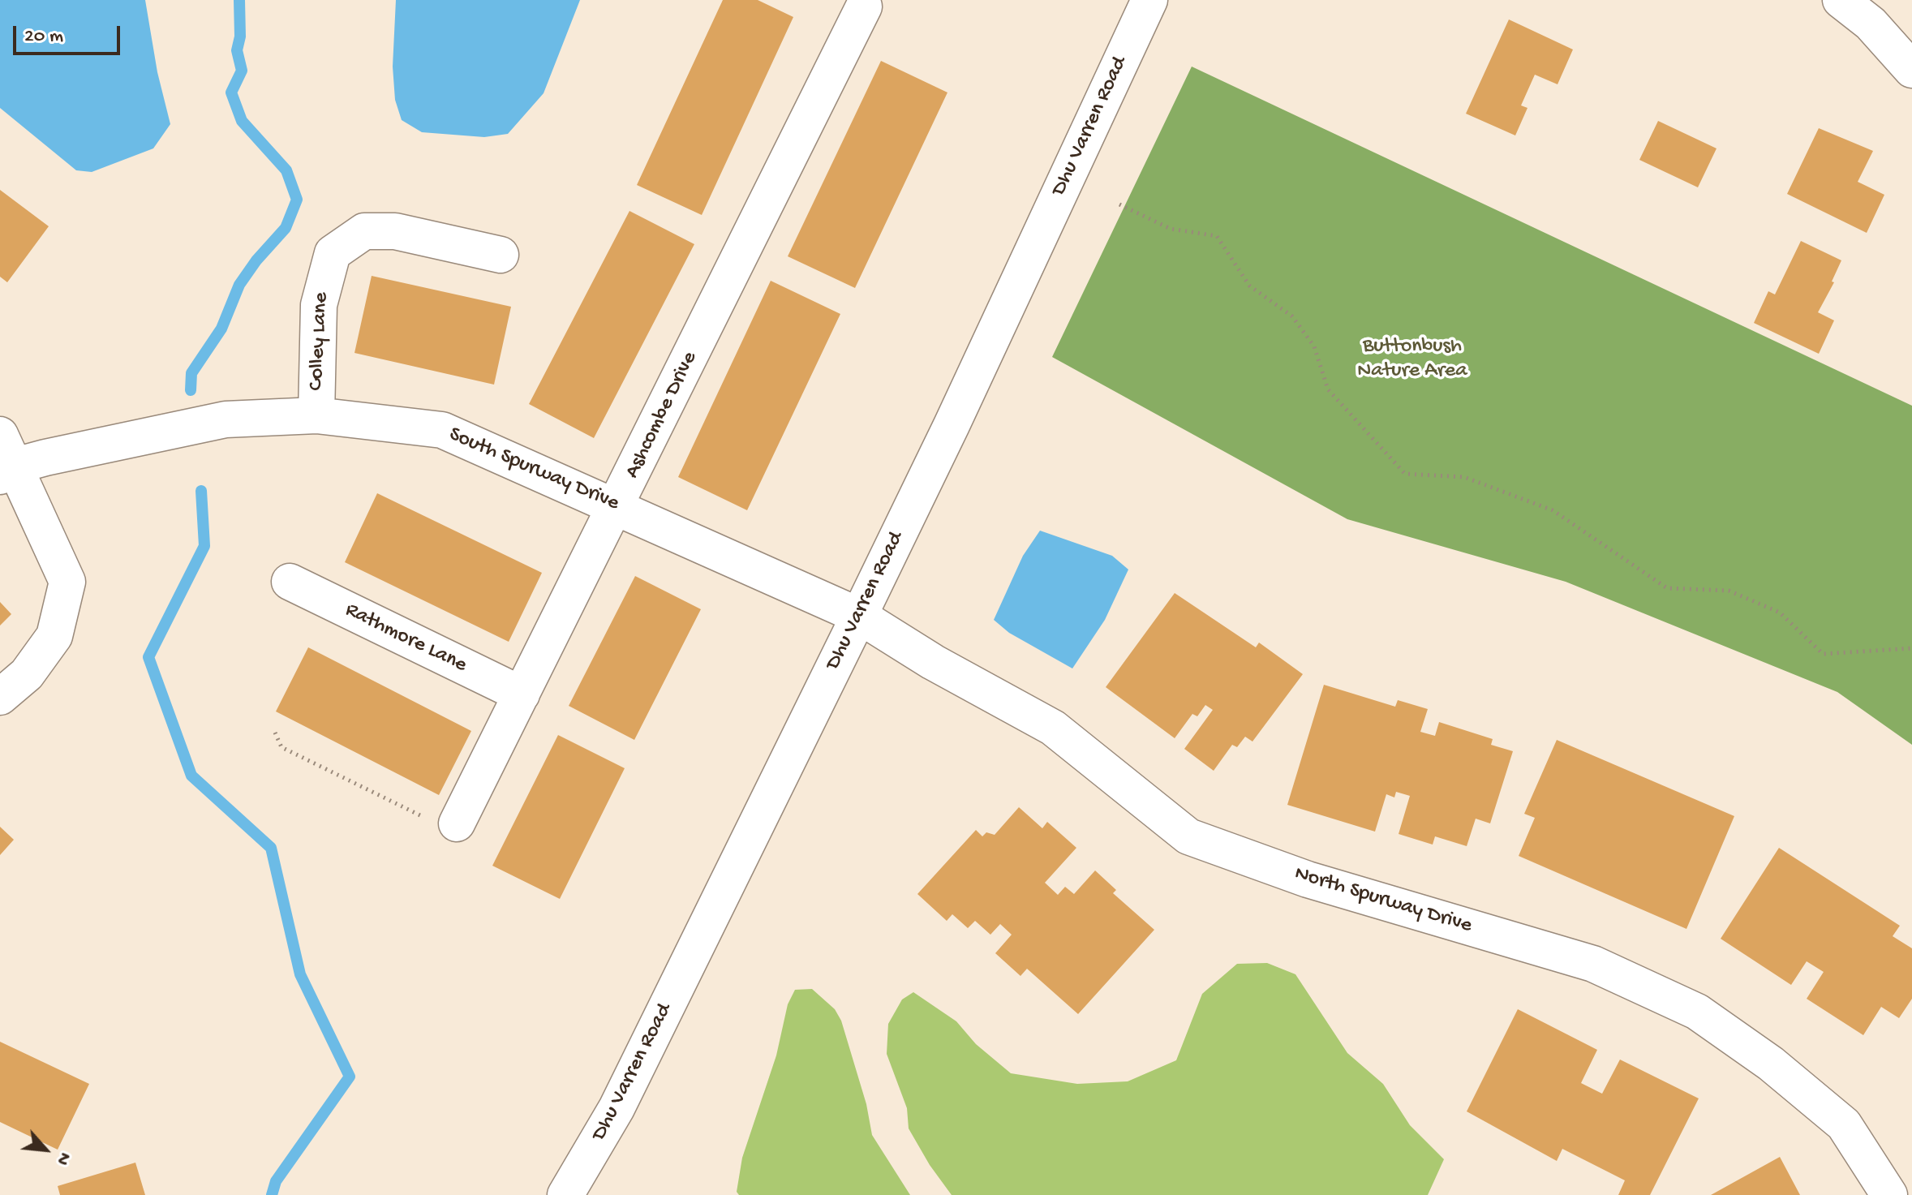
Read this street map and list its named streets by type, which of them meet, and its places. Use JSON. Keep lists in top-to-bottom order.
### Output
{
  "streets": {
    "street": [
      "Dhu Varren Road",
      "Colley Lane",
      "Ashcombe Drive",
      "South Spurway Drive",
      "Rathmore Lane",
      "North Spurway Drive"
    ]
  },
  "crossings": [
    ["Dhu Varren Road", "South Spurway Drive"],
    ["Dhu Varren Road", "North Spurway Drive"],
    ["Colley Lane", "South Spurway Drive"],
    ["Ashcombe Drive", "South Spurway Drive"],
    ["Ashcombe Drive", "Rathmore Lane"],
    ["South Spurway Drive", "North Spurway Drive"]
  ],
  "parks": ["Buttonbush Nature Area"],
  "scale_bar": "20 m",
  "north": "bottom right"
}
